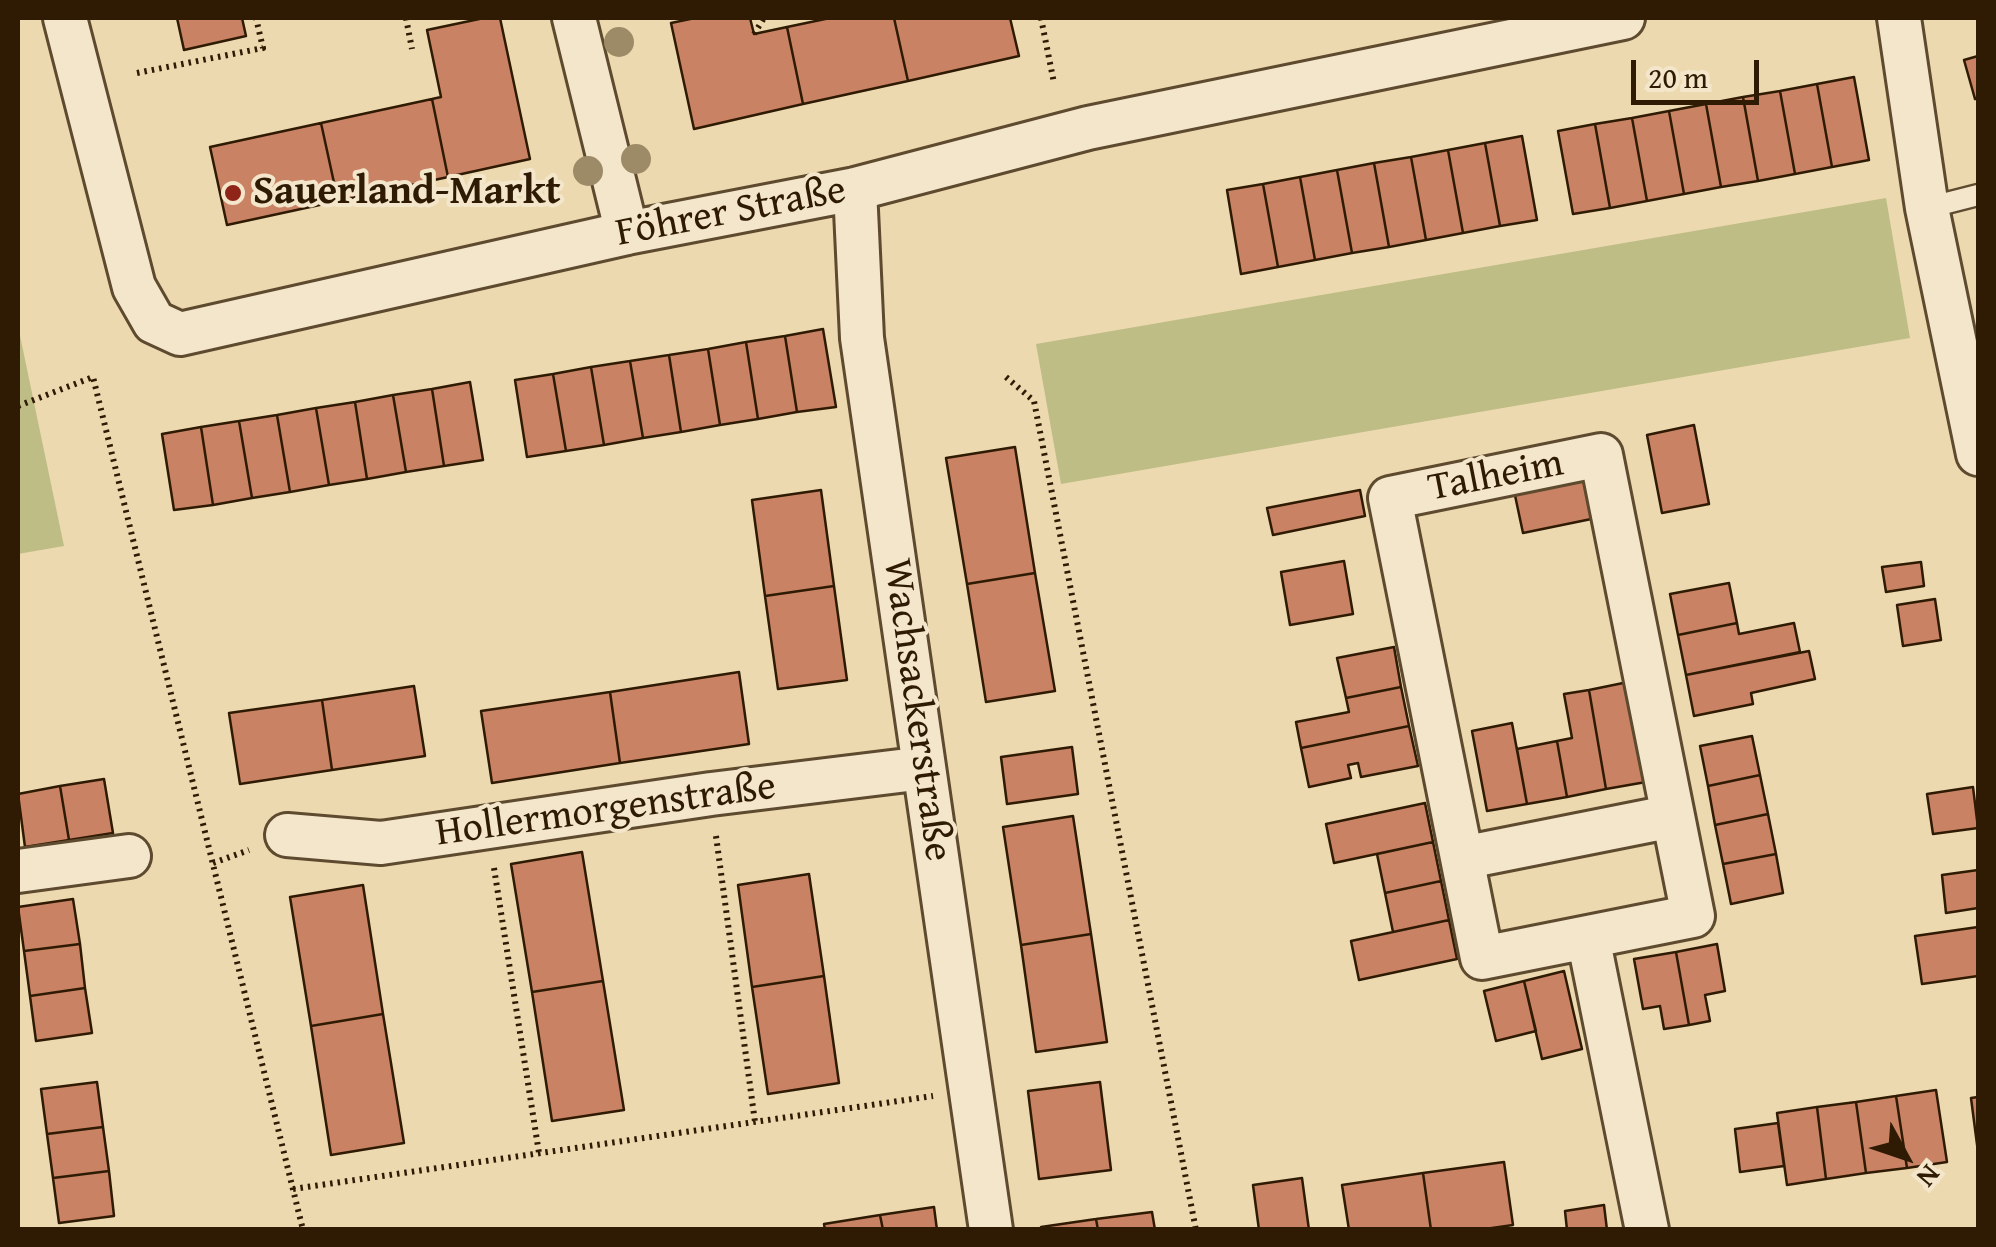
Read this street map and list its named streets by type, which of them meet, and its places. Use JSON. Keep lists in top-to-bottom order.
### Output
{
  "streets": {
    "street": [
      "Föhrer Straße",
      "Talheim",
      "Wachsackerstraße",
      "Hollermorgenstraße"
    ]
  },
  "crossings": [
    ["Föhrer Straße", "Wachsackerstraße"],
    ["Wachsackerstraße", "Hollermorgenstraße"]
  ],
  "places": ["Sauerland-Markt"],
  "scale_bar": "20 m",
  "north": "bottom right"
}
